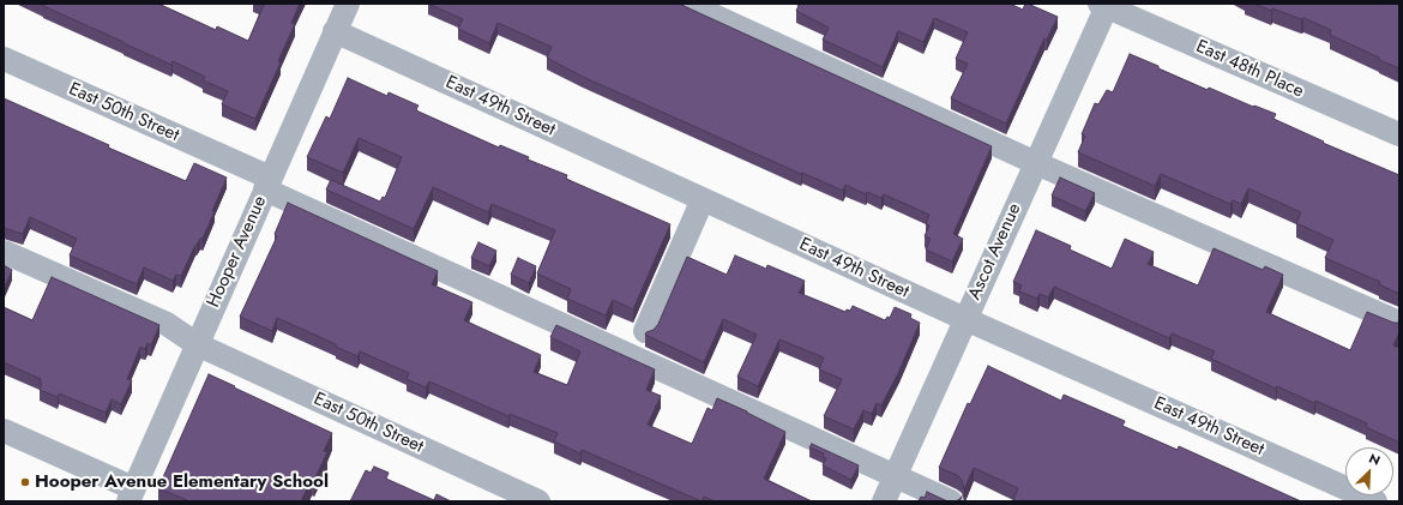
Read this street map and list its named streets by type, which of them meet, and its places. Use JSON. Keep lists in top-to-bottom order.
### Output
{
  "streets": {
    "street": [
      "East 48th Place",
      "East 49th Street",
      "East 50th Street",
      "Hooper Avenue",
      "Ascot Avenue"
    ]
  },
  "crossings": [
    ["East 48th Place", "Ascot Avenue"],
    ["East 49th Street", "Hooper Avenue"],
    ["East 49th Street", "Ascot Avenue"],
    ["East 50th Street", "Hooper Avenue"],
    ["East 50th Street", "Ascot Avenue"]
  ],
  "places": ["Hooper Avenue Elementary School"],
  "north": "top right"
}
